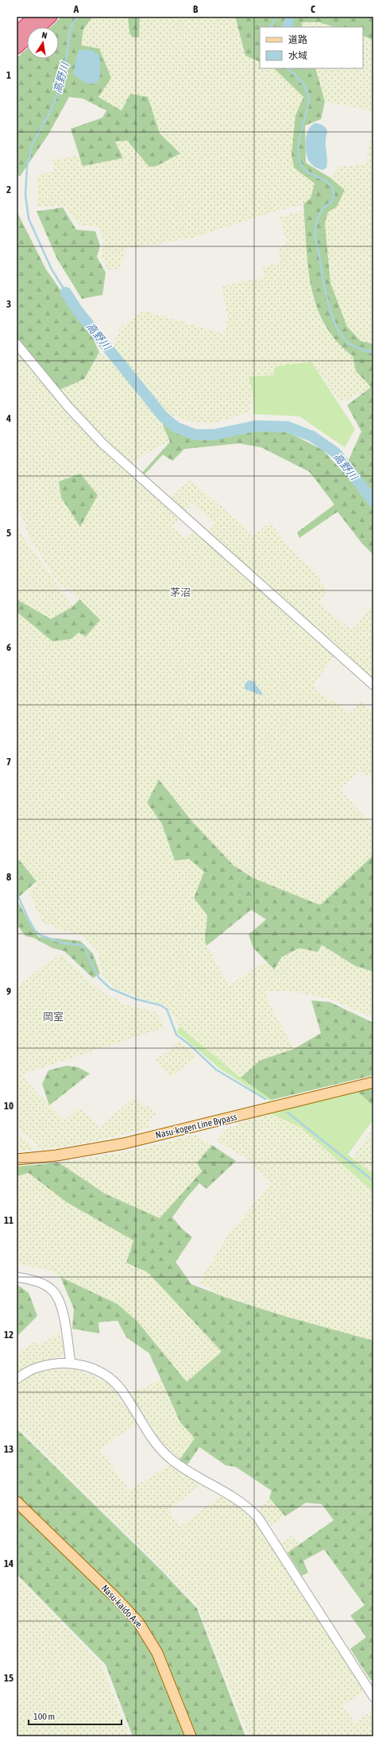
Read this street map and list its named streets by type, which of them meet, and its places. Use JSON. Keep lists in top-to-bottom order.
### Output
{
  "streets": {
    "main road": ["Nasu-kogen Line Bypass", "Nasu-kaido Ave."]
  },
  "districts": ["茅沼", "岡室"],
  "water": ["高野川"],
  "legend": ["道路", "水域"],
  "scale_bar": "100 m",
  "north": "top",
  "grid": {
    "columns": ["A", "B", "C"],
    "rows": [
      "1",
      "2",
      "3",
      "4",
      "5",
      "6",
      "7",
      "8",
      "9",
      "10",
      "11",
      "12",
      "13",
      "14",
      "15"
    ]
  }
}
